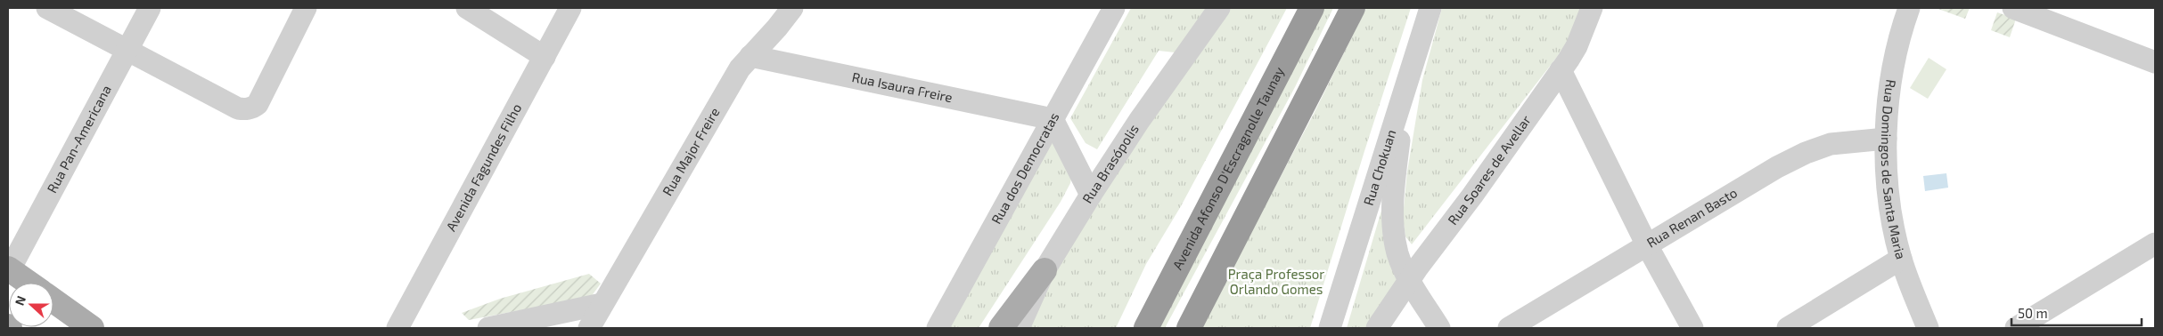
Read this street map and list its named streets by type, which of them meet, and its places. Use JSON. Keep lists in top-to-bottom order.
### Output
{
  "streets": {
    "highway": ["Avenida Afonso D'Escragnolle Taunay"],
    "street": [
      "Rua Isaura Freire",
      "Rua Pan-Americana",
      "Rua Major Freire",
      "Rua Brasópolis",
      "Avenida Fagundes Filho",
      "Rua dos Democratas",
      "Rua Chokuan",
      "Rua Domingos de Santa Maria",
      "Rua Soares de Avellar",
      "Rua Renan Basto"
    ]
  },
  "crossings": [
    ["Rua Isaura Freire", "Rua Major Freire"],
    ["Rua Isaura Freire", "Rua dos Democratas"],
    ["Rua Domingos de Santa Maria", "Rua Renan Basto"]
  ],
  "parks": ["Praça Professor Orlando Gomes"],
  "scale_bar": "50 m",
  "north": "left"
}
